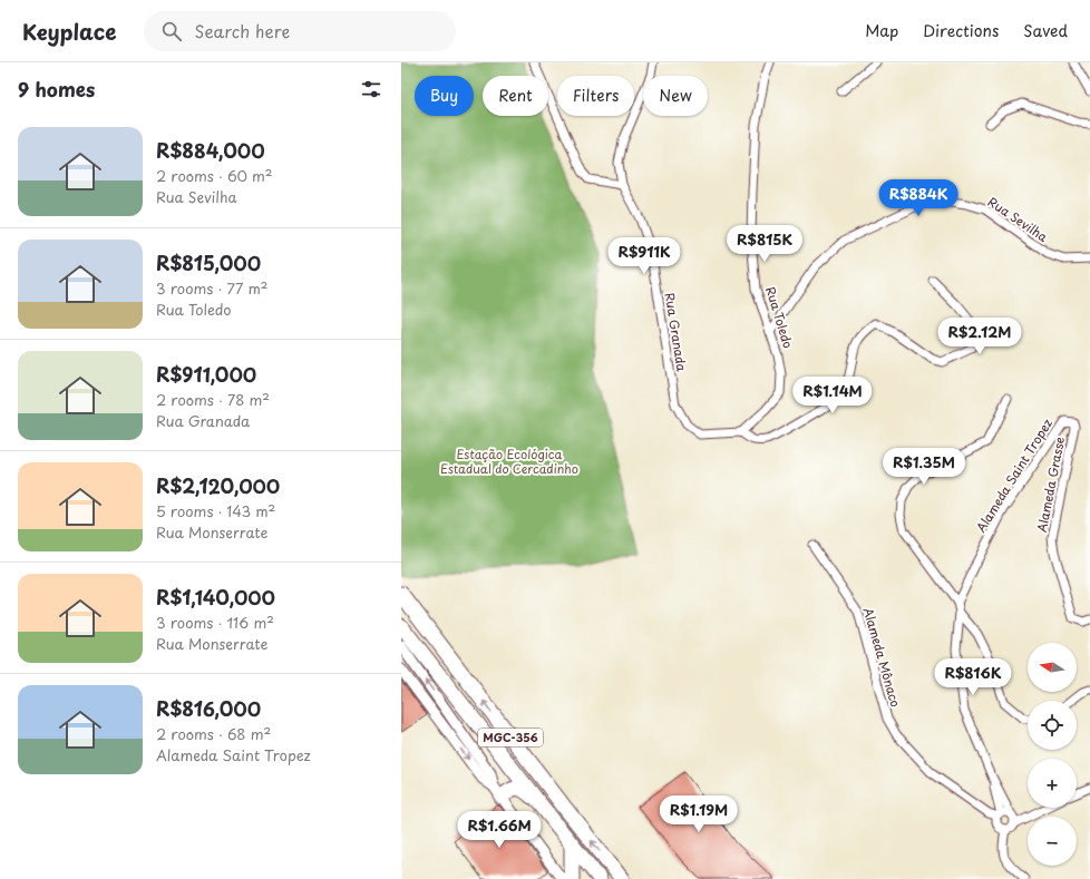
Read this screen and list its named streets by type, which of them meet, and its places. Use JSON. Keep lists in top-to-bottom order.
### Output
{
  "streets": {
    "highway": ["MGC-356"],
    "street": [
      "Rua Sevilha",
      "Rua Toledo",
      "Rua Granada",
      "Alameda Saint Tropez",
      "Alameda Grasse",
      "Alameda Mônaco"
    ]
  },
  "crossings": [
    ["Rua Sevilha", "Rua Toledo"],
    ["Rua Toledo", "Rua Granada"],
    ["Alameda Saint Tropez", "Alameda Grasse"]
  ],
  "parks": ["Estação Ecológica Estadual do Cercadinho"],
  "north": "left",
  "page": {
    "header": "Keyplace",
    "search": "Search here",
    "nav": ["Map", "Directions", "Saved"],
    "heading": "9 homes",
    "chip": [
      "Buy",
      "Rent",
      "Filters",
      "New"
    ],
    "list": [
      {
        "name": "R$884,000",
        "note": "2 rooms · 60 m² · Rua Sevilha"
      },
      {
        "name": "R$815,000",
        "note": "3 rooms · 77 m² · Rua Toledo"
      },
      {
        "name": "R$911,000",
        "note": "2 rooms · 78 m² · Rua Granada"
      },
      {
        "name": "R$2,120,000",
        "note": "5 rooms · 143 m² · Rua Monserrate"
      },
      {
        "name": "R$1,140,000",
        "note": "3 rooms · 116 m² · Rua Monserrate"
      },
      {
        "name": "R$816,000",
        "note": "2 rooms · 68 m² · Alameda Saint Tropez"
      }
    ],
    "price": [
      "R$884K",
      "R$815K",
      "R$911K",
      "R$2.12M",
      "R$1.14M",
      "R$1.35M",
      "R$816K",
      "R$1.19M",
      "R$1.66M"
    ],
    "map_buttons": ["+", "−"]
  }
}
